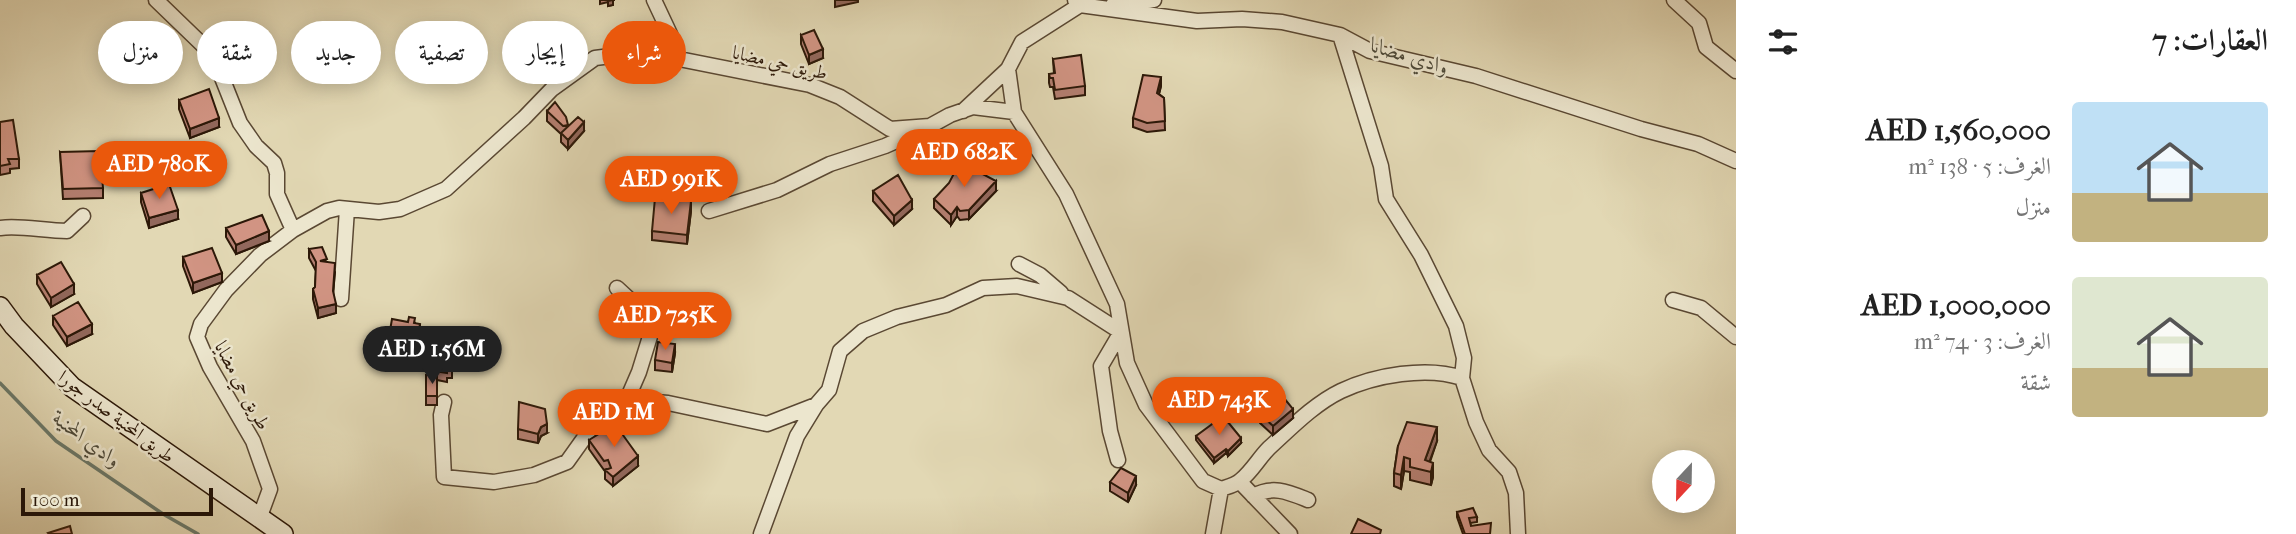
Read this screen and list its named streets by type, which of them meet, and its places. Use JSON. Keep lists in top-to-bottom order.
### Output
{
  "streets": {
    "main road": ["طريق المحنية صدر جورا"],
    "street": ["طريق حي مضايا"]
  },
  "crossings": [
    ["طريق حي مضايا", "طريق المحنية صدر جورا"]
  ],
  "water": ["وادي مضايا", "وادي المحنية"],
  "scale_bar": "100 m",
  "north": "bottom",
  "page": {
    "heading": "العقارات: 7",
    "chip": [
      "شراء",
      "إيجار",
      "تصفية",
      "جديد",
      "شقة",
      "منزل"
    ],
    "list": [
      {
        "name": "AED 1,560,000",
        "note": "الغرف: 5 · 138 m² · منزل"
      },
      {
        "name": "AED 1,000,000",
        "note": "الغرف: 3 · 74 m² · شقة"
      }
    ],
    "price": [
      "AED 682K",
      "AED 780K",
      "AED 991K",
      "AED 725K",
      "AED 1.56M",
      "AED 743K",
      "AED 1M"
    ],
    "scale": "100 m"
  }
}
